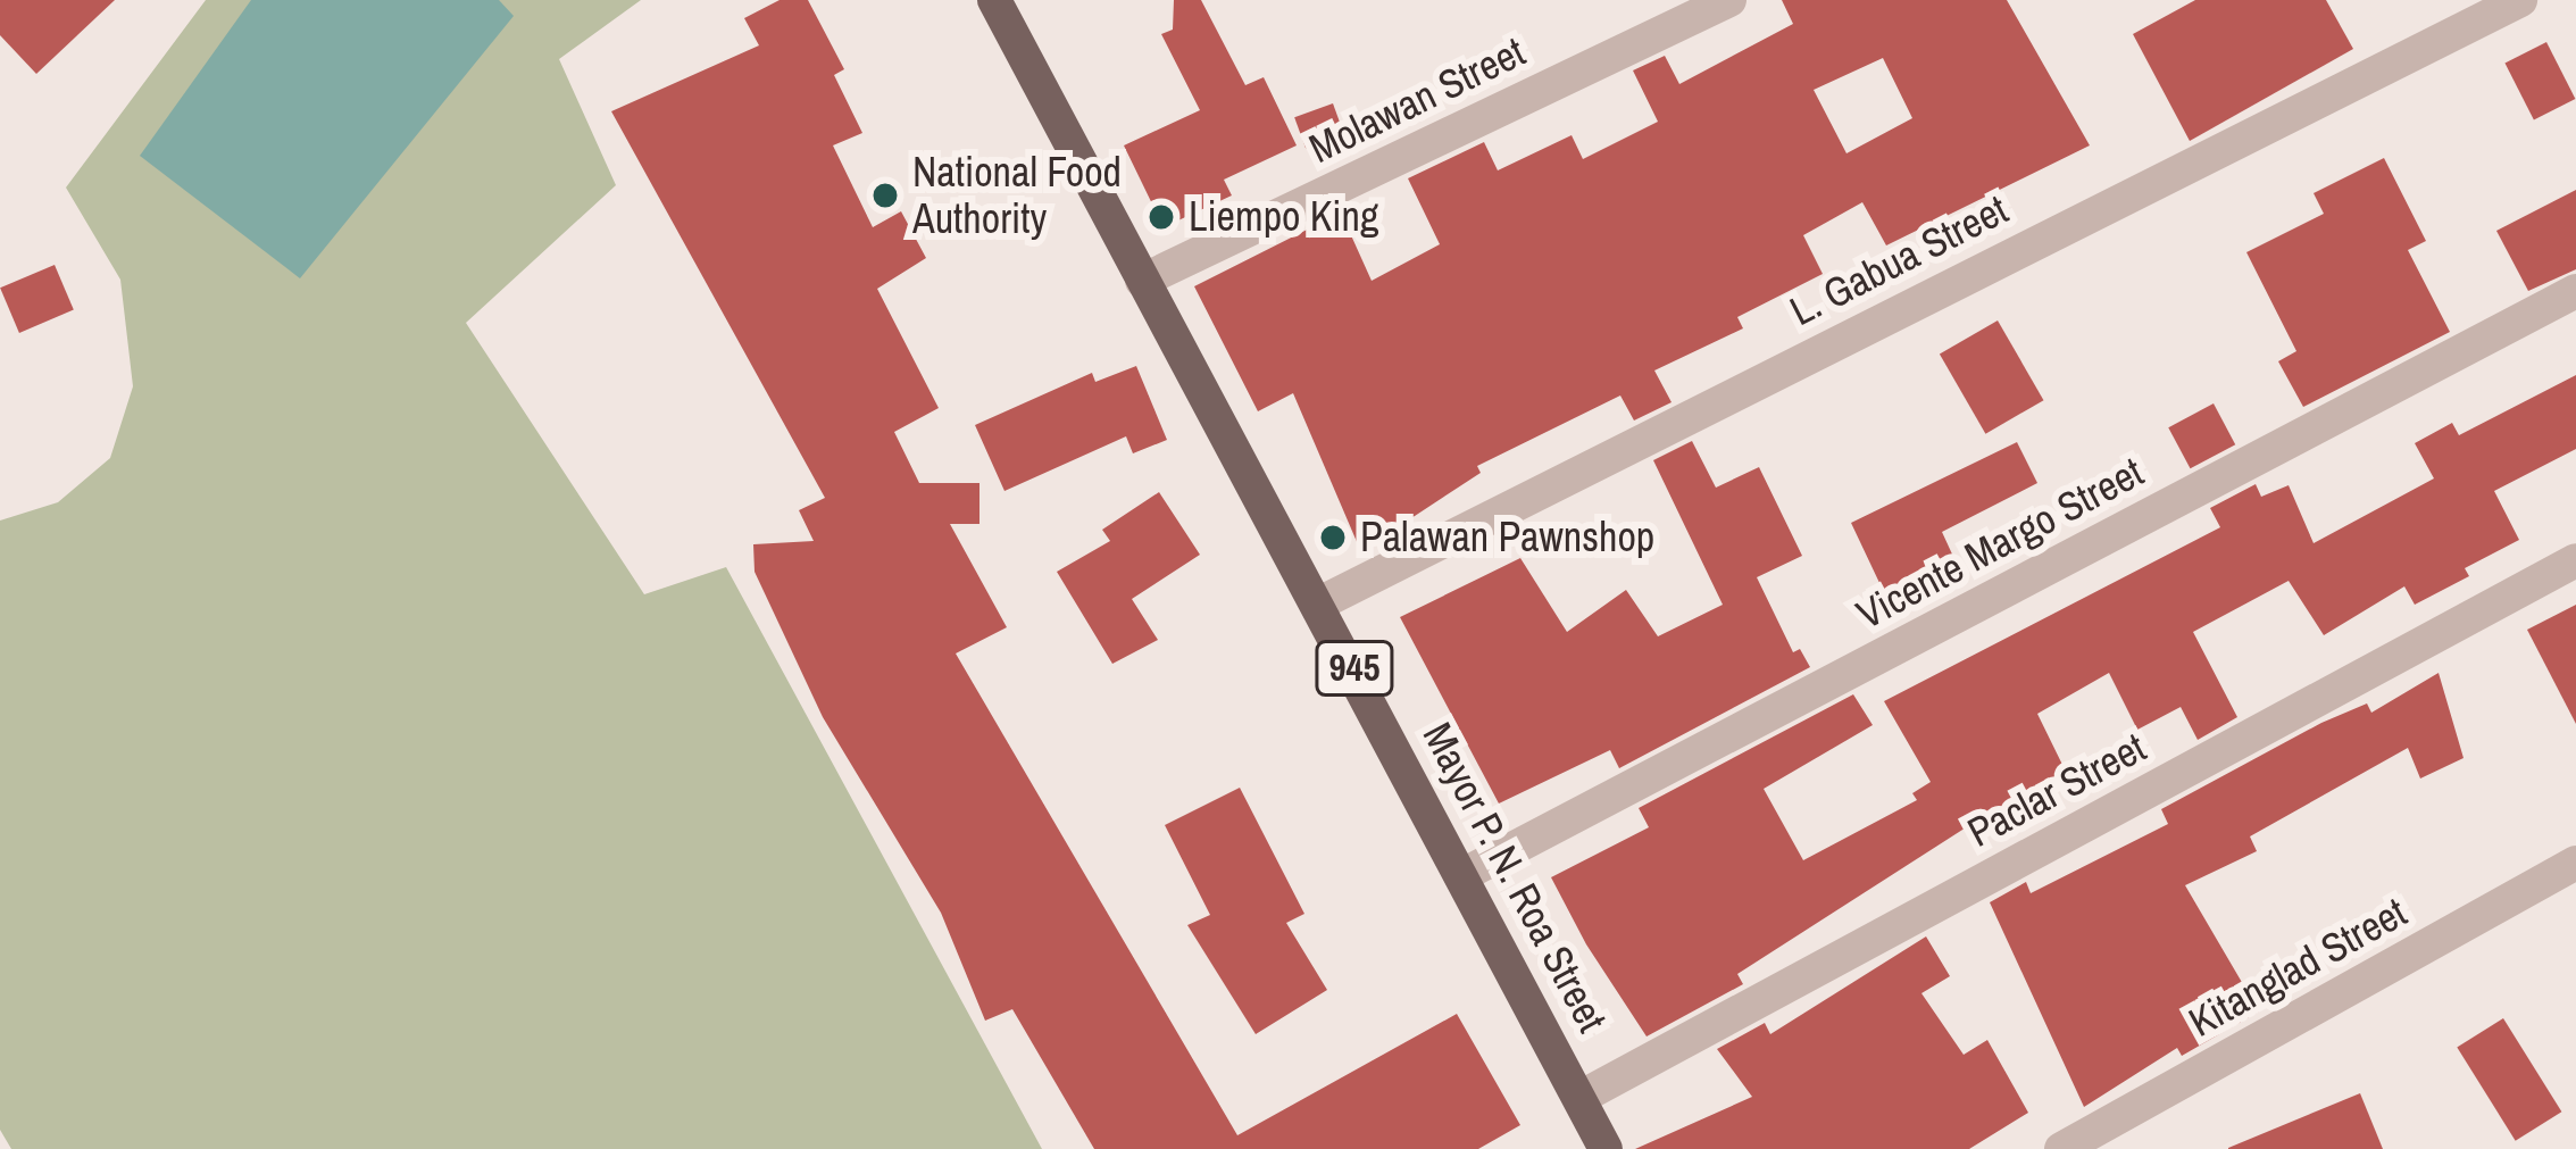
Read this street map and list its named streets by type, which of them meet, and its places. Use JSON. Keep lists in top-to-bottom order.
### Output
{
  "streets": {
    "main road": ["945", "Mayor P. N. Roa Street"],
    "street": [
      "Molawan Street",
      "L. Gabua Street",
      "Vicente Margo Street",
      "Paclar Street",
      "Kitanglad Street"
    ]
  },
  "crossings": [
    ["Molawan Street", "Mayor P. N. Roa Street"],
    ["L. Gabua Street", "Mayor P. N. Roa Street"],
    ["Vicente Margo Street", "Mayor P. N. Roa Street"],
    ["Paclar Street", "Mayor P. N. Roa Street"]
  ],
  "places": ["National Food Authority", "Liempo King", "Palawan Pawnshop"]
}
